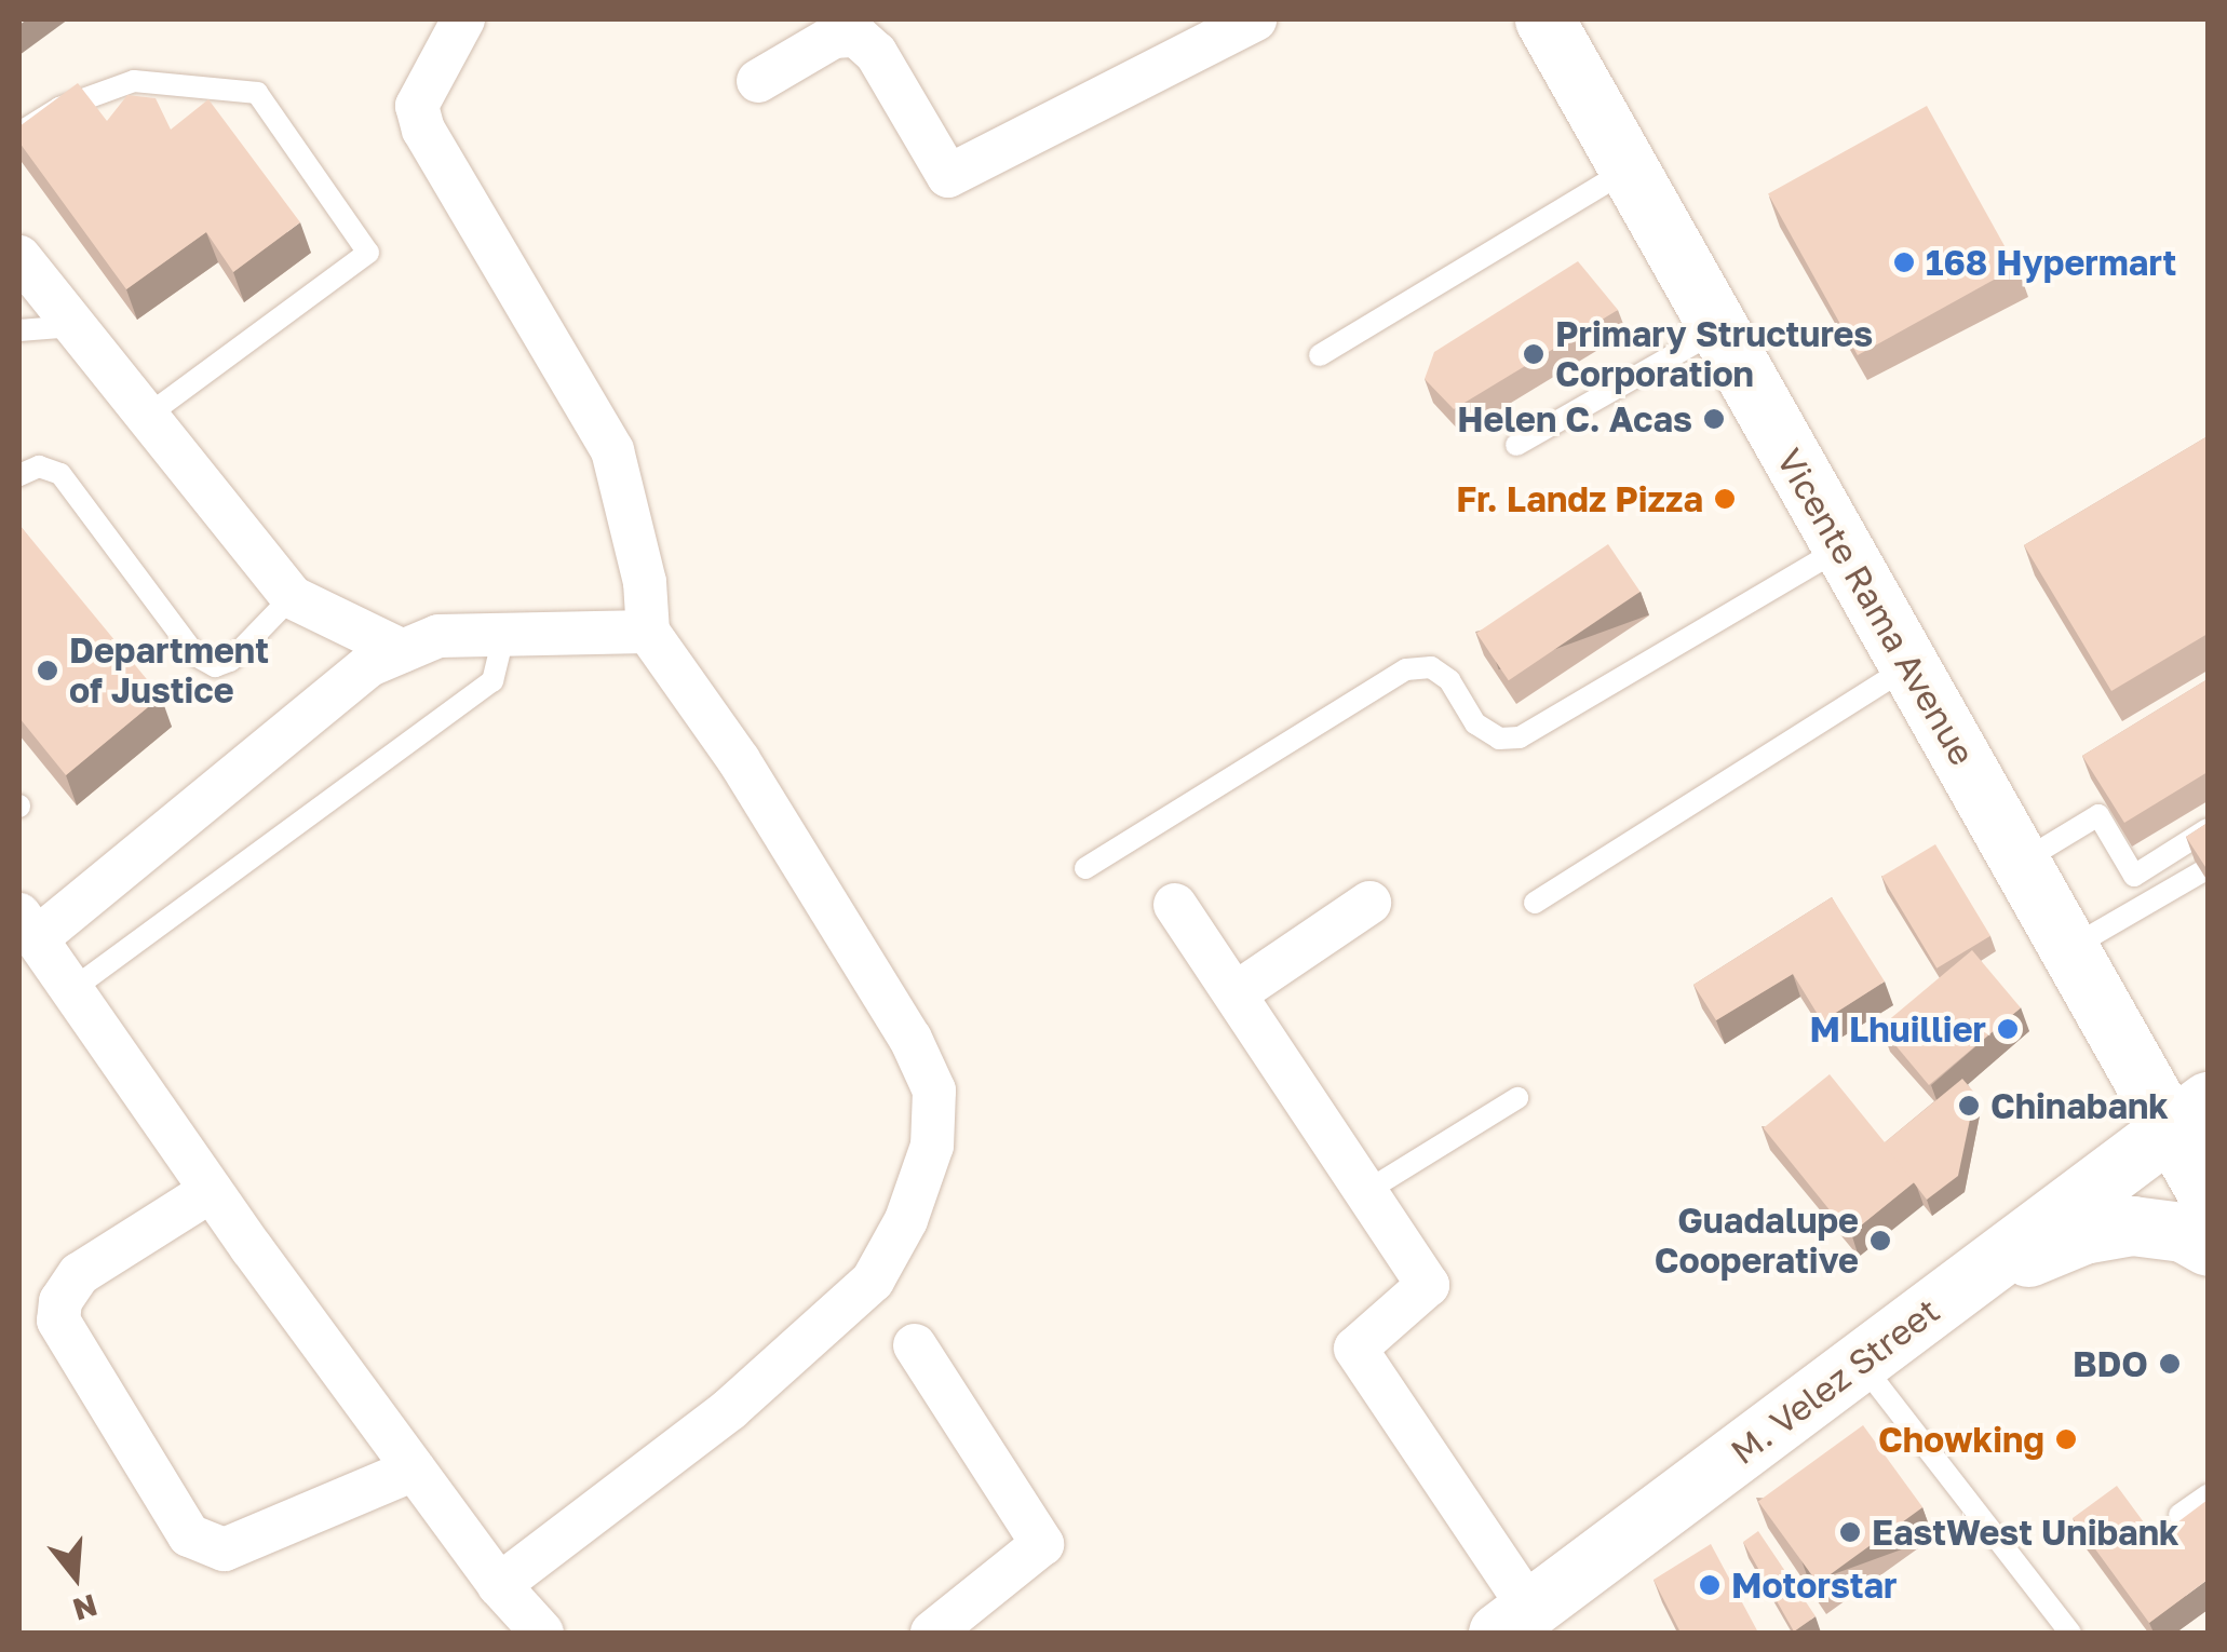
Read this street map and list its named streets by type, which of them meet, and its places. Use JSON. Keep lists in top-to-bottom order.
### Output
{
  "streets": {
    "main road": ["Vicente Rama Avenue", "M. Velez Street"]
  },
  "crossings": [
    ["Vicente Rama Avenue", "M. Velez Street"]
  ],
  "places": [
    "168 Hypermart",
    "Primary Structures Corporation",
    "Helen C. Acas",
    "Fr. Landz Pizza",
    "Department of Justice",
    "M Lhuillier",
    "Chinabank",
    "Guadalupe Cooperative",
    "BDO",
    "Chowking",
    "EastWest Unibank",
    "Motorstar"
  ],
  "north": "bottom"
}
